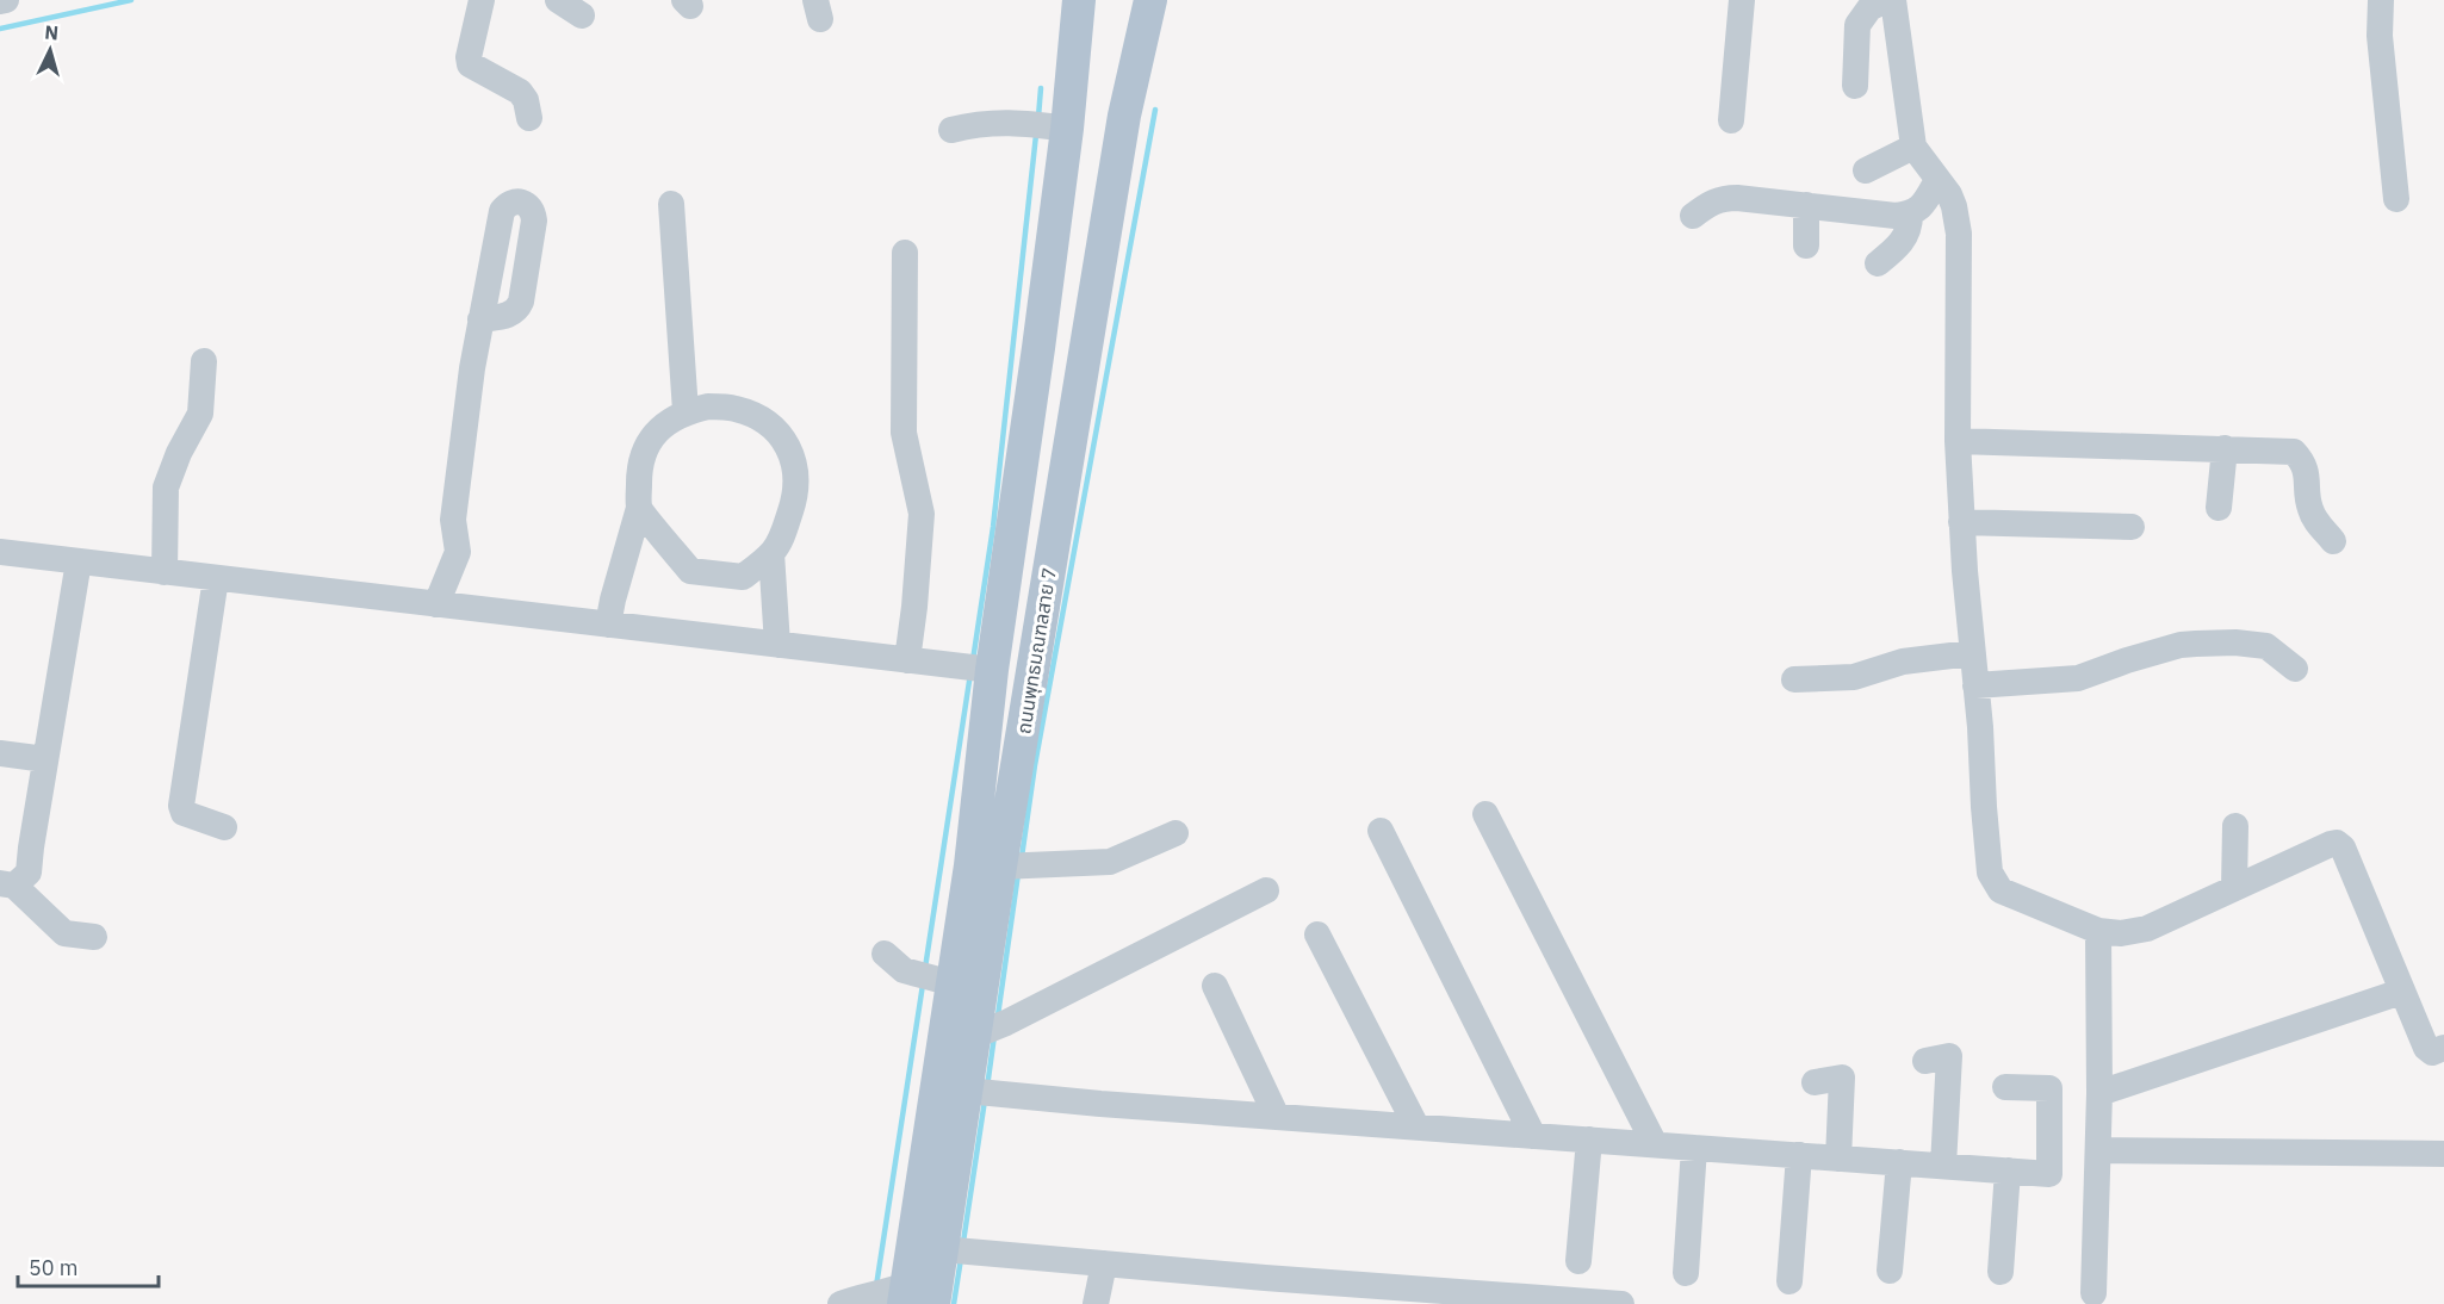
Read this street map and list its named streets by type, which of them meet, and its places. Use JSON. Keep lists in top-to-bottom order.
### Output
{
  "streets": {
    "main road": ["ถนนพุทธมณฑลสาย 7"]
  },
  "scale_bar": "50 m",
  "north": "top"
}
